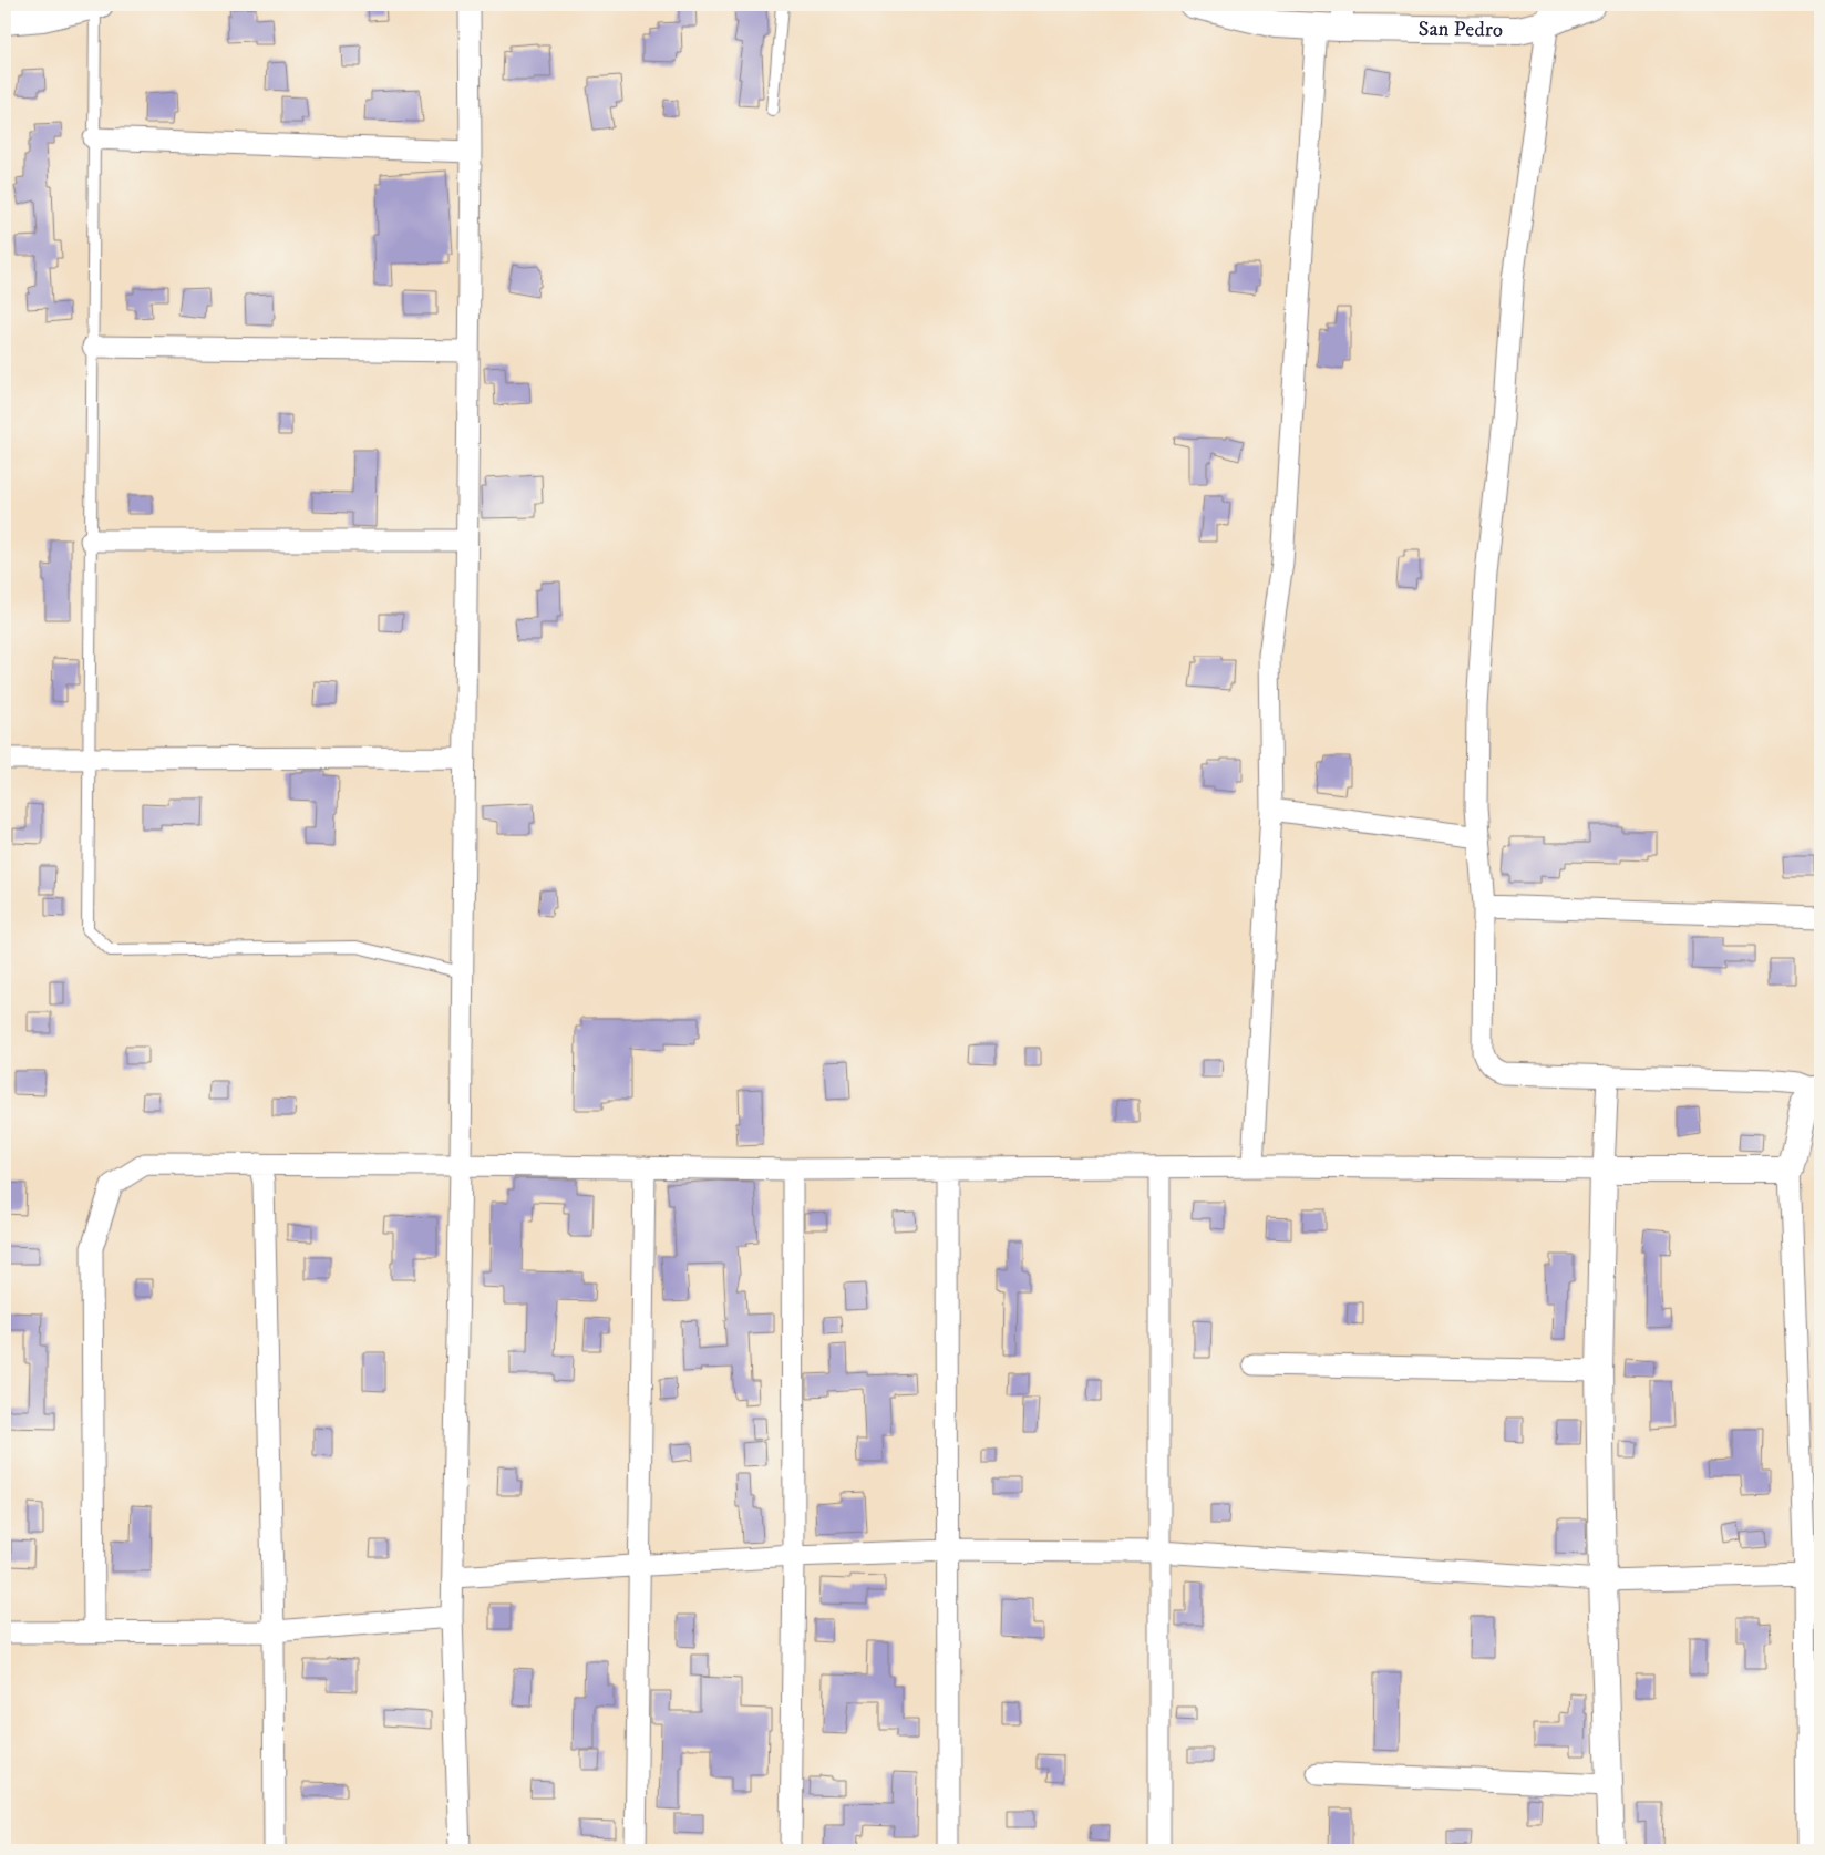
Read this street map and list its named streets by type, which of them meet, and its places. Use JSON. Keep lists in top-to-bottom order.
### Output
{
  "streets": {
    "street": ["San Pedro"]
  }
}
